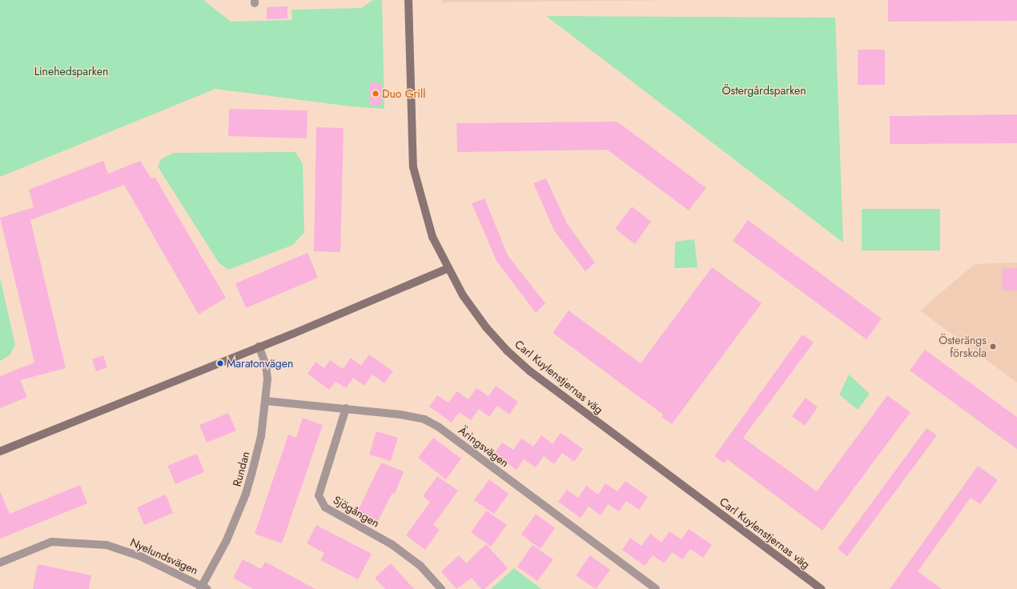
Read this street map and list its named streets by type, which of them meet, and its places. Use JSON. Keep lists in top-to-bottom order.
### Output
{
  "streets": {
    "street": [
      "Carl Kuylenstjernas väg",
      "Äringsvägen",
      "Rundan",
      "Sjögången",
      "Nyelundsvägen"
    ]
  },
  "crossings": [
    ["Äringsvägen", "Rundan"],
    ["Äringsvägen", "Sjögången"],
    ["Rundan", "Nyelundsvägen"]
  ],
  "parks": ["Linehedsparken", "Östergårdsparken"],
  "places": ["Duo Grill", "Österängs förskola", "Maratonvägen"]
}
